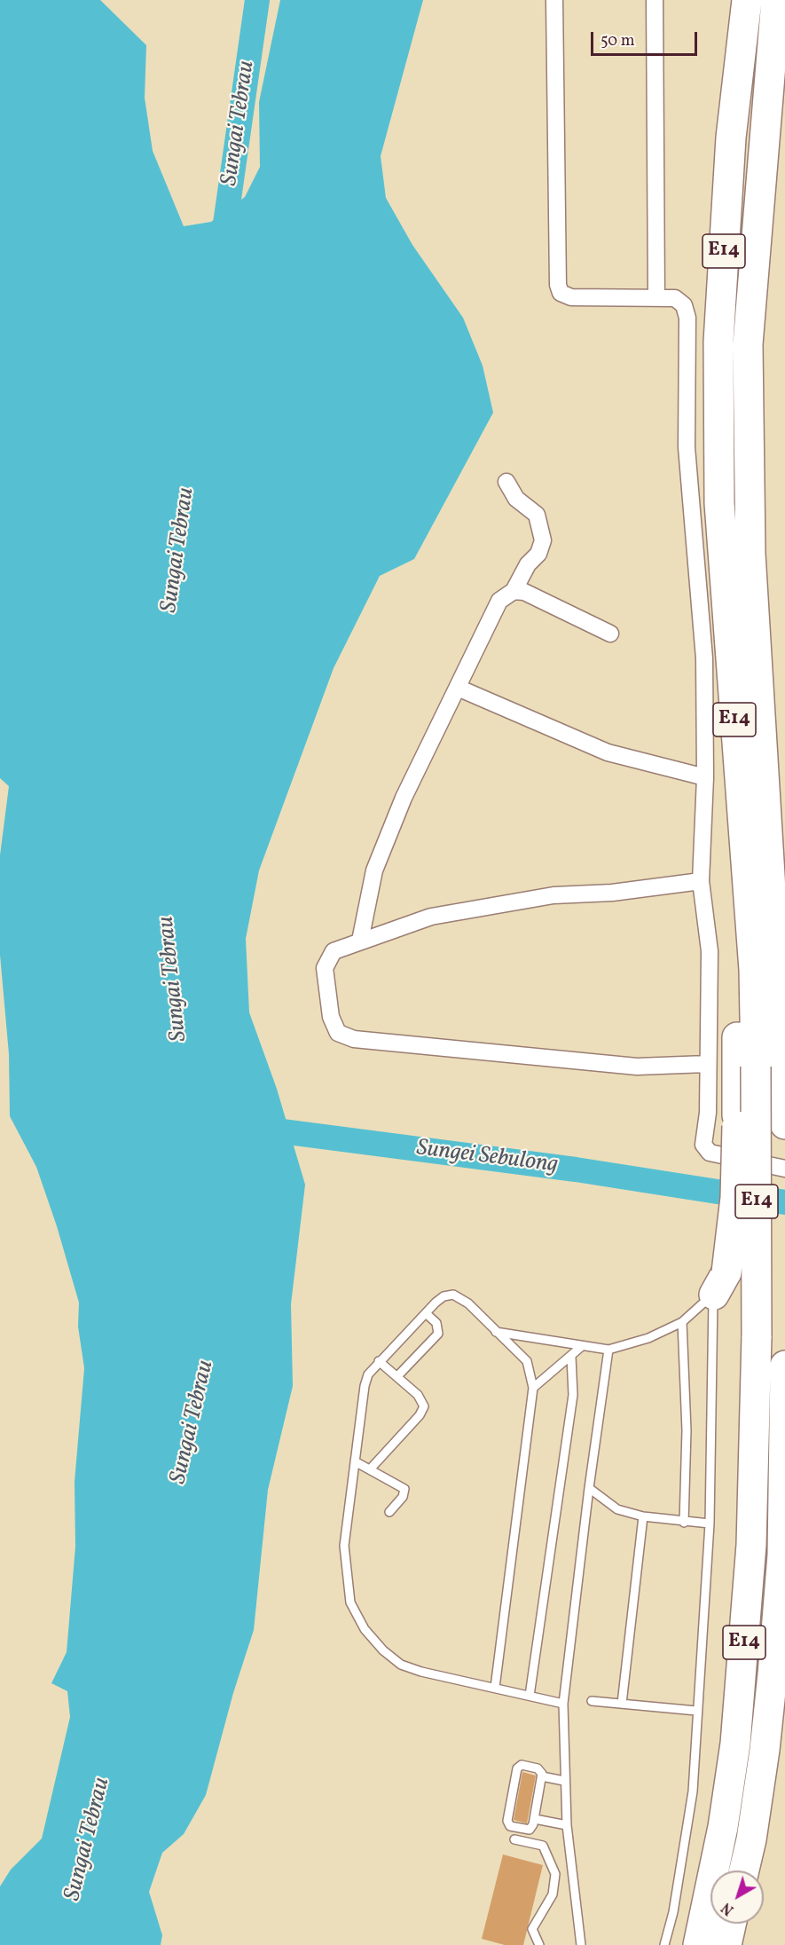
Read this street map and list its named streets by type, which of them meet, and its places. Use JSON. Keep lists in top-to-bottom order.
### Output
{
  "streets": {
    "highway": ["E14"]
  },
  "water": ["Sungai Tebrau", "Sungei Sebulong"],
  "scale_bar": "50 m",
  "north": "bottom left"
}
